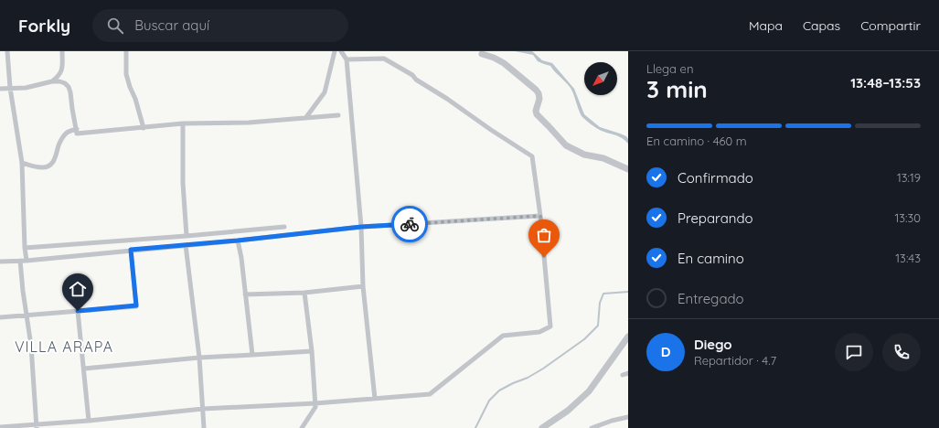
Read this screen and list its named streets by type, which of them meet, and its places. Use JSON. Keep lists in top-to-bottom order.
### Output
{
  "districts": ["VILLA ARAPA"],
  "north": "bottom left",
  "page": {
    "header": "Forkly",
    "search": "Buscar aquí",
    "nav": ["Mapa", "Capas", "Compartir"],
    "heading": ["3 min", "Llega en", "13:48–13:53"],
    "panel": ["Diego", "Repartidor · 4.7"],
    "bar": "En camino · 460 m",
    "list": [
      ["Confirmado", "13:19"],
      ["Preparando", "13:30"],
      ["En camino", "13:43"],
      "Entregado"
    ],
    "round": "D"
  }
}
